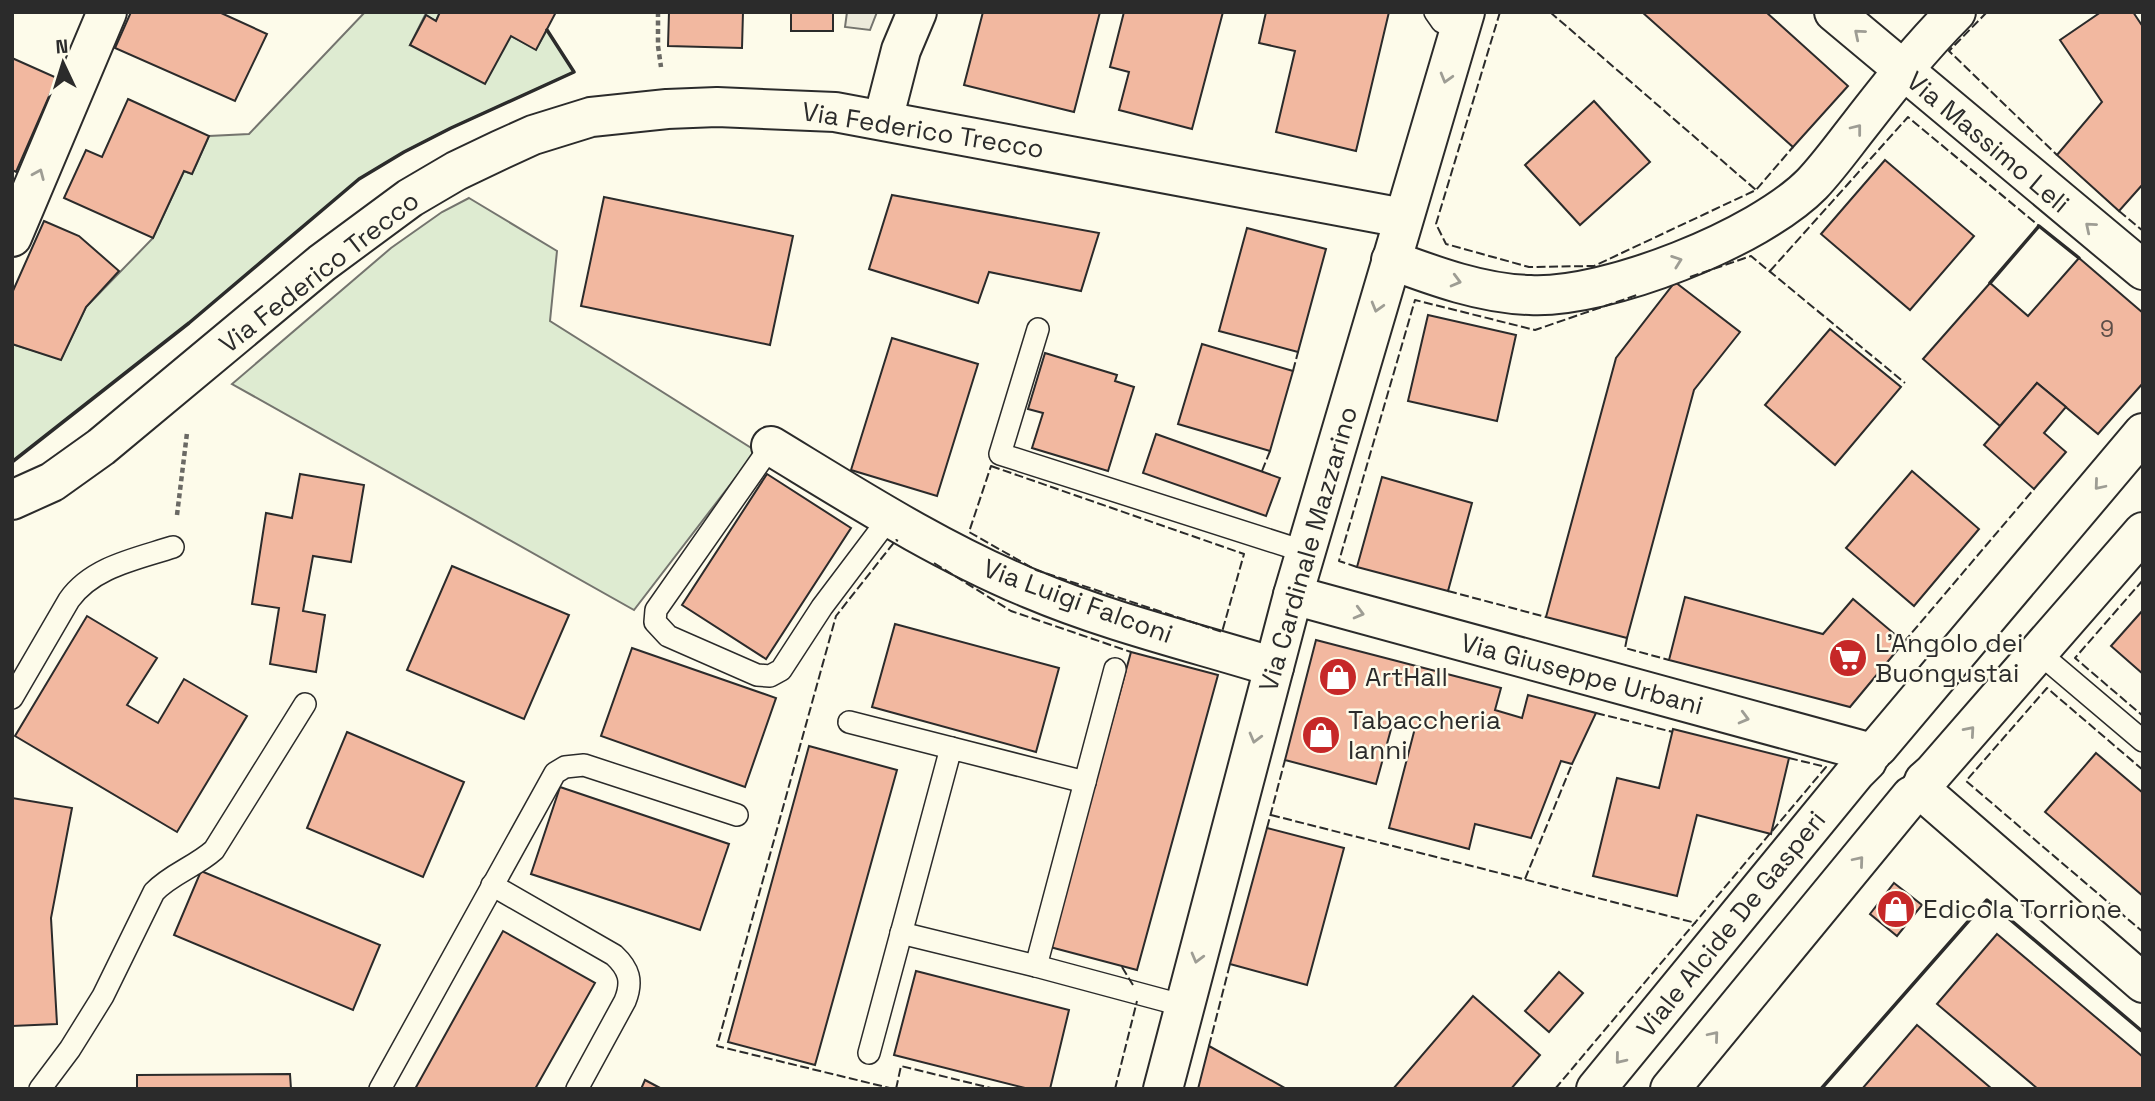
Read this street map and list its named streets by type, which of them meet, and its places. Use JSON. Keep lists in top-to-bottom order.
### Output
{
  "streets": {
    "street": [
      "Via Federico Trecco",
      "Via Massimo Leli",
      "Via Cardinale Mazzarino",
      "Via Luigi Falconi",
      "Via Giuseppe Urbani",
      "Viale Alcide De Gasperi"
    ]
  },
  "crossings": [
    ["Via Federico Trecco", "Via Cardinale Mazzarino"],
    ["Via Cardinale Mazzarino", "Via Luigi Falconi"],
    ["Via Cardinale Mazzarino", "Via Giuseppe Urbani"],
    ["Via Giuseppe Urbani", "Viale Alcide De Gasperi"]
  ],
  "one_way": ["Via Massimo Leli", "Via Cardinale Mazzarino", "Via Giuseppe Urbani"],
  "places": {
    "supermarket": ["L'Angolo dei Buongustai"],
    "shop": ["ArtHall", "Tabaccheria Ianni", "Edicola Torrione"]
  },
  "house_numbers": ["9"],
  "north": "top"
}
